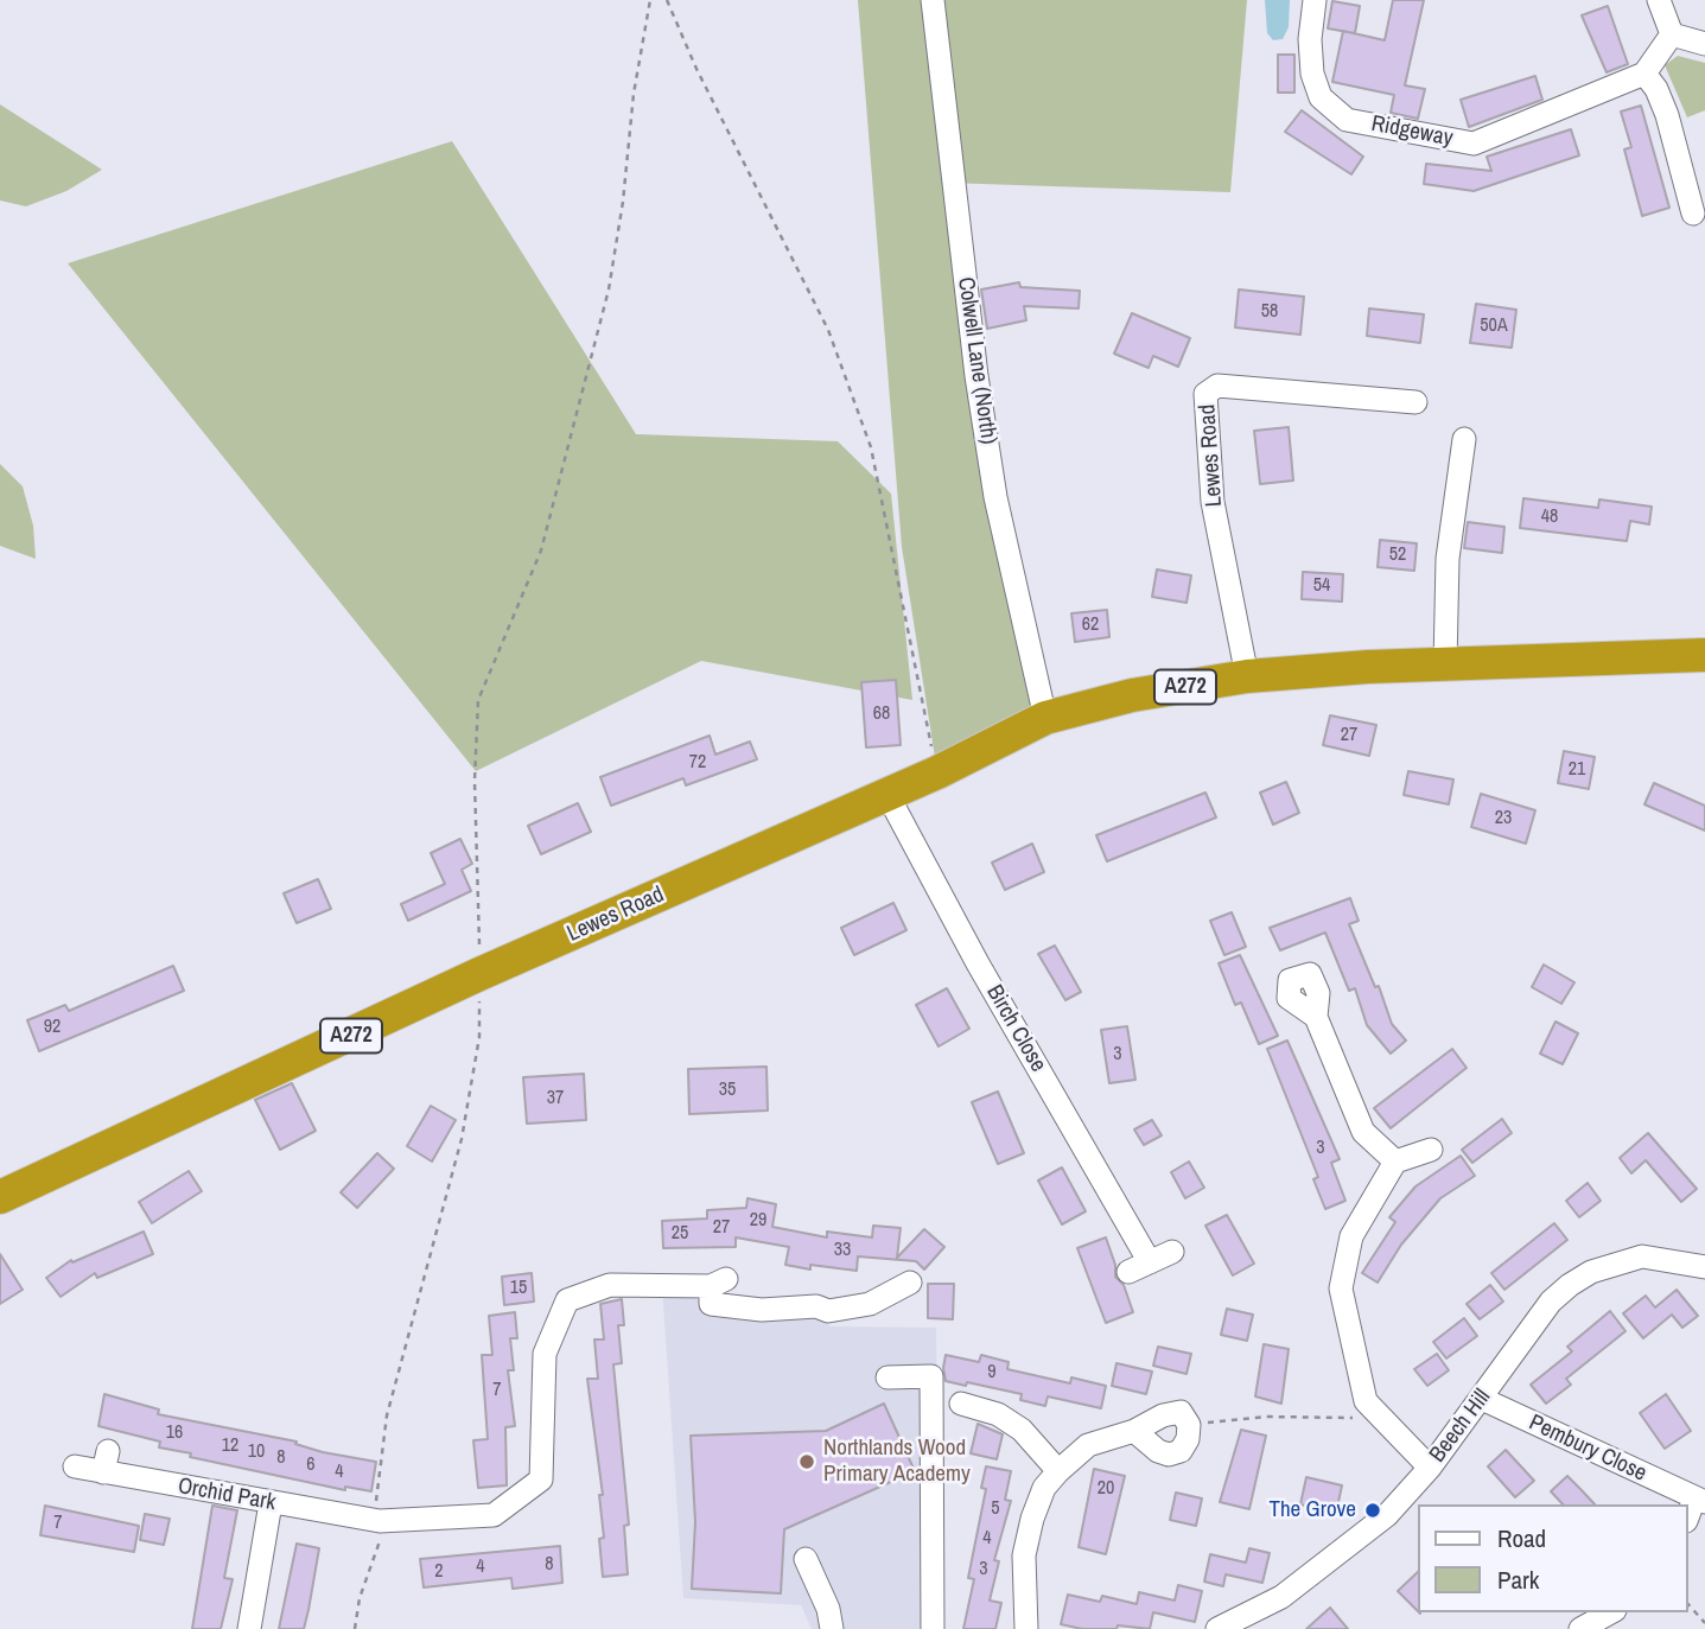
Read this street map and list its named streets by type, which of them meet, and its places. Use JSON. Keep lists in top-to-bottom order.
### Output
{
  "streets": {
    "highway": ["Lewes Road", "A272"],
    "street": [
      "Ridgeway",
      "Colwell Lane (North)",
      "Birch Close",
      "Beech Hill",
      "Pembury Close",
      "Orchid Park"
    ]
  },
  "crossings": [
    ["Colwell Lane (North)", "Lewes Road"],
    ["Lewes Road", "Birch Close"],
    ["Beech Hill", "Pembury Close"]
  ],
  "places": ["Northlands Wood Primary Academy", "The Grove"],
  "house_numbers": [
    "58",
    "50A",
    "48",
    "52",
    "54",
    "62",
    "68",
    "27",
    "72",
    "21",
    "23",
    "92",
    "3",
    "35",
    "37",
    "3",
    "29",
    "27",
    "25",
    "33",
    "15",
    "9",
    "7",
    "16",
    "12",
    "10",
    "8",
    "6",
    "4",
    "20",
    "5",
    "7",
    "4",
    "8",
    "4",
    "3",
    "2"
  ],
  "legend": ["Road", "Park"]
}
